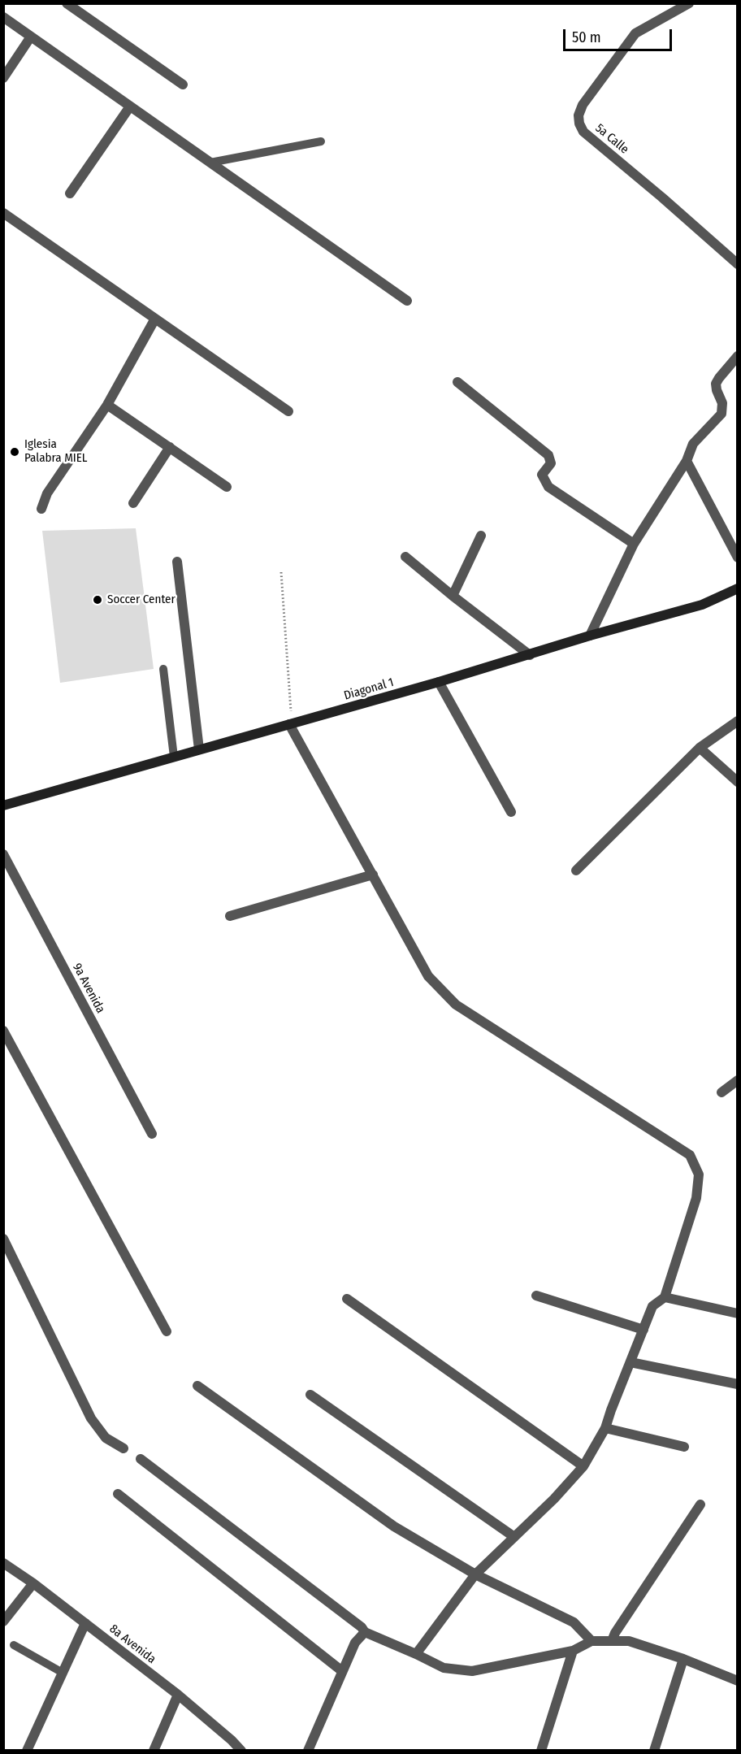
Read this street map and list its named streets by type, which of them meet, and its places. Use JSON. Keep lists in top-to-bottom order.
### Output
{
  "streets": {
    "street": [
      "5a Calle",
      "Diagonal 1",
      "9a Avenida",
      "8a Avenida"
    ]
  },
  "places": ["Iglesia Palabra MIEL", "Soccer Center"],
  "scale_bar": "50 m"
}
